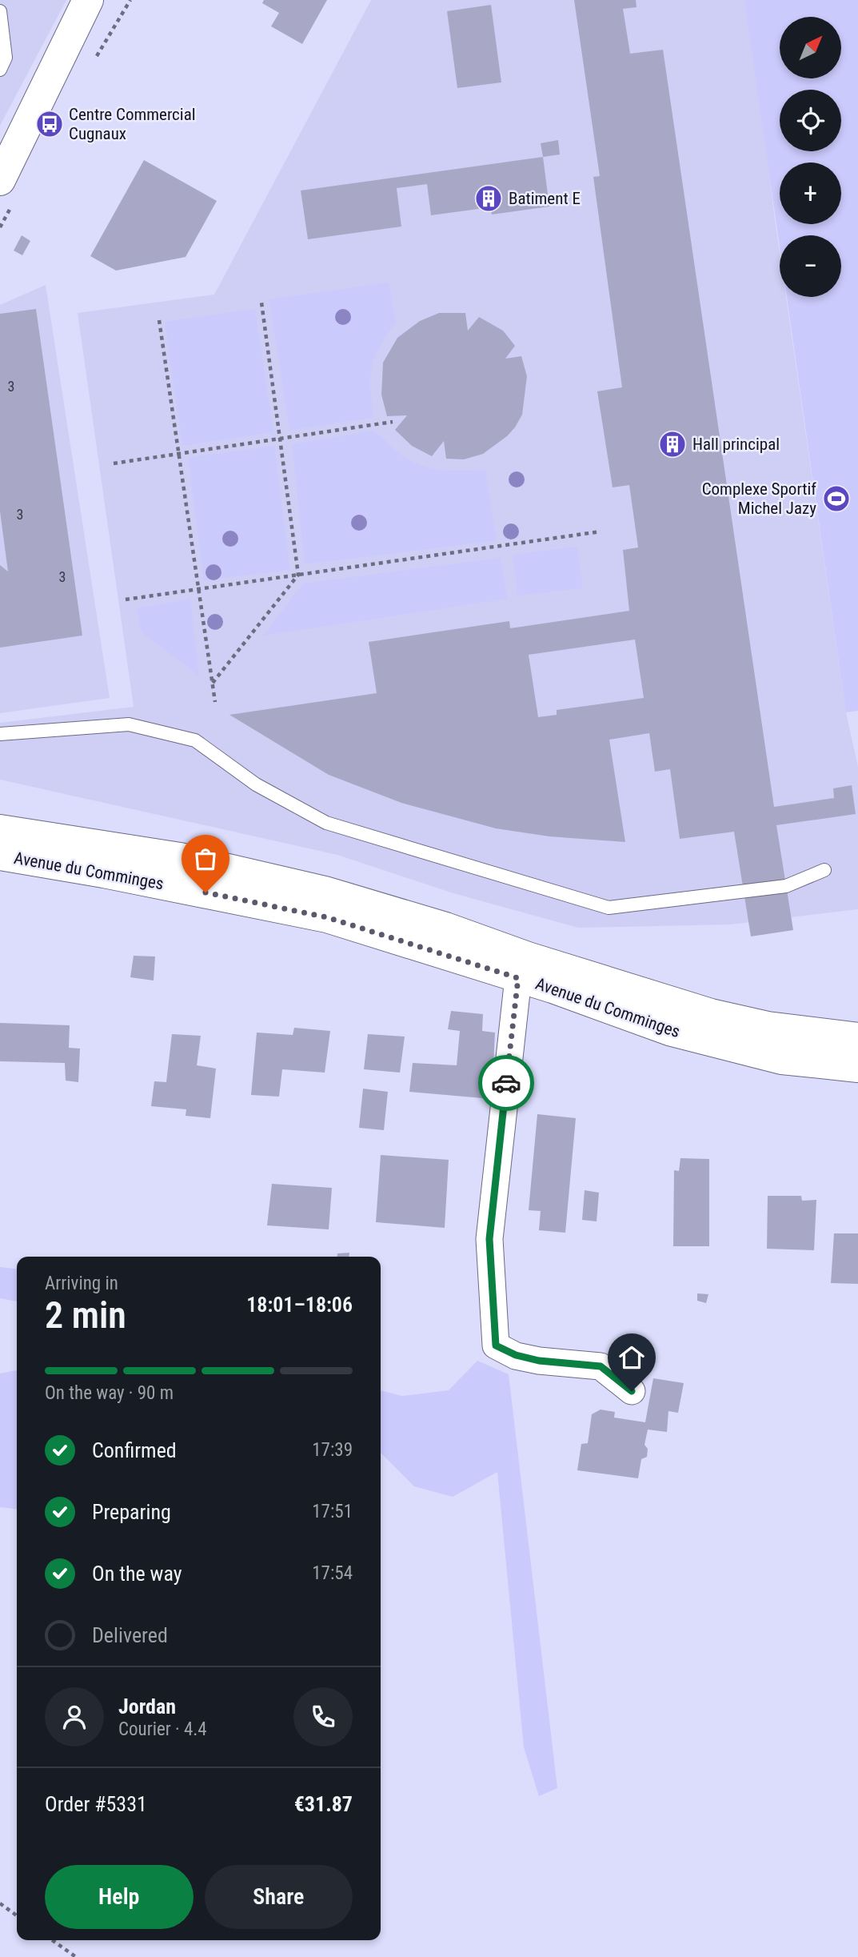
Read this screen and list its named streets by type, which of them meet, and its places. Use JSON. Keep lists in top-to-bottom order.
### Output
{
  "streets": {
    "main road": ["Avenue du Comminges"]
  },
  "places": {
    "bus stop": ["Centre Commercial Cugnaux"],
    "building": ["Batiment E", "Hall principal"],
    "sports": ["Complexe Sportif Michel Jazy"]
  },
  "house_numbers": ["3", "3", "3"],
  "north": "top right",
  "page": {
    "map_buttons": ["+", "−"],
    "heading": ["2 min", "Arriving in", "18:01–18:06"],
    "panel": [
      "Jordan",
      "Courier · 4.4",
      "Order #5331",
      "€31.87"
    ],
    "bar": "On the way · 90 m",
    "list": [
      ["Confirmed", "17:39"],
      ["Preparing", "17:51"],
      ["On the way", "17:54"],
      "Delivered"
    ],
    "buttons": ["Help", "Share"]
  }
}
